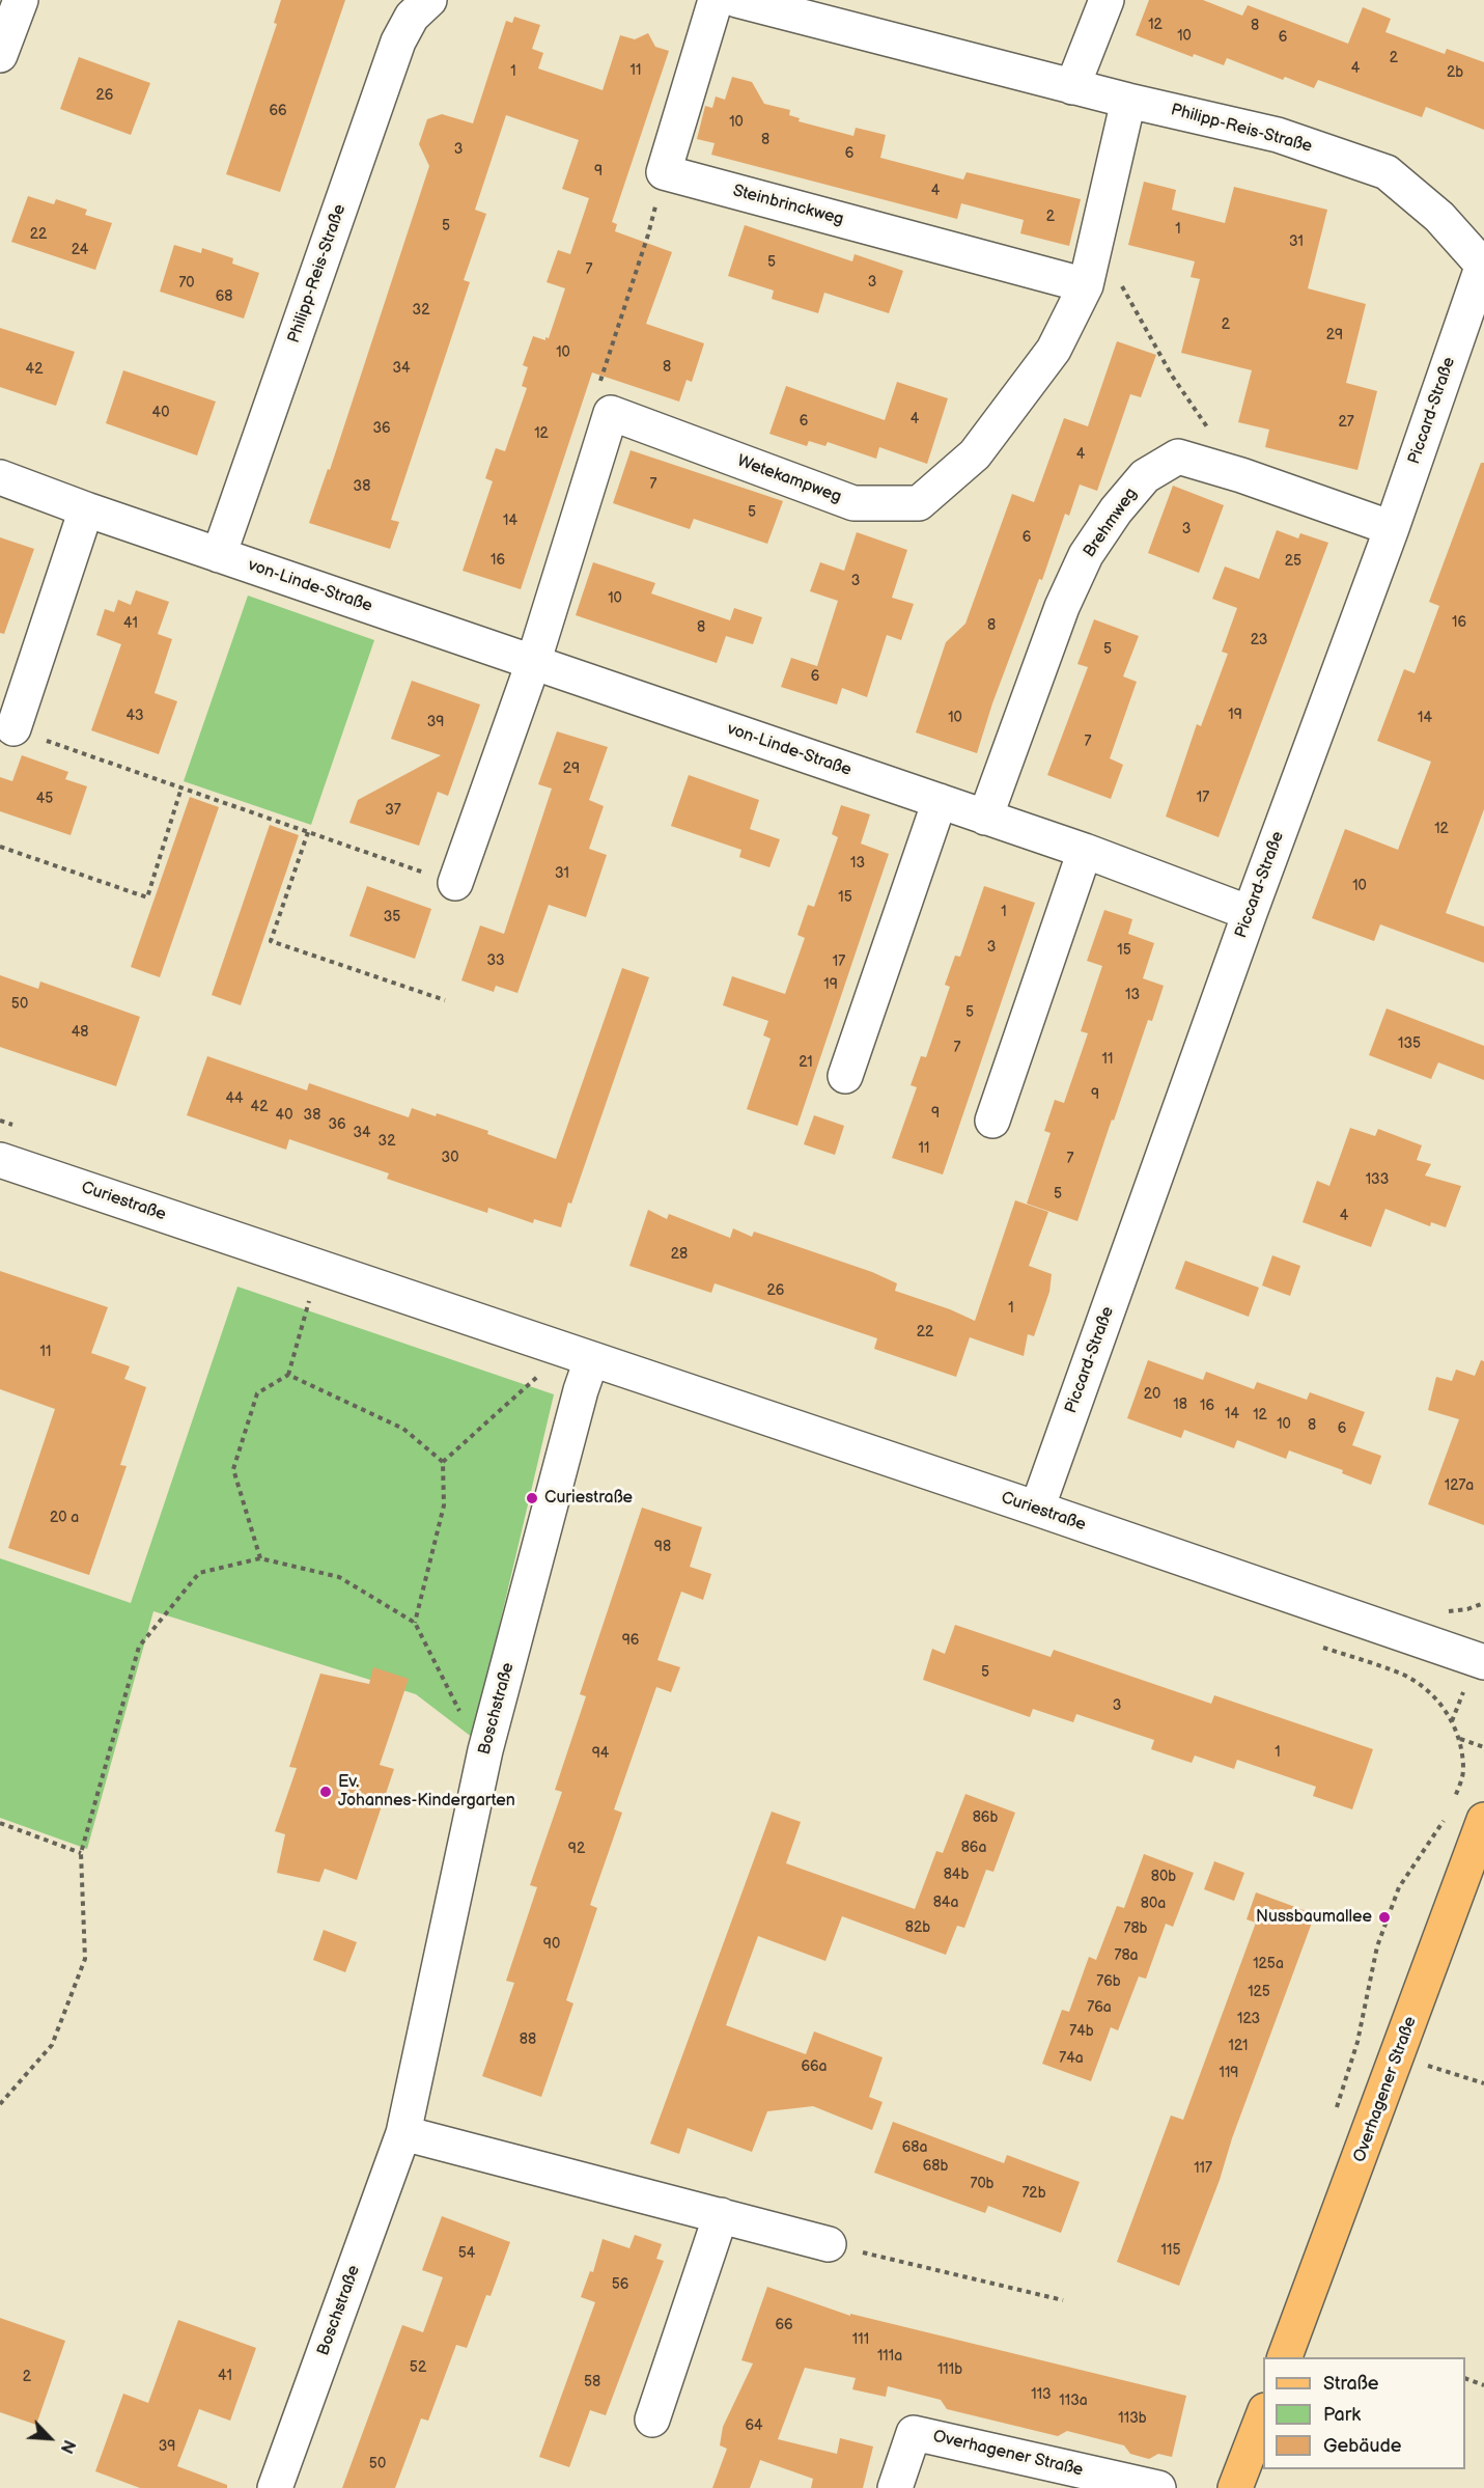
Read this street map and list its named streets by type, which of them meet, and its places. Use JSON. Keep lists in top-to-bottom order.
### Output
{
  "streets": {
    "main road": ["Overhagener Straße"],
    "street": [
      "Philipp-Reis-Straße",
      "Steinbrinckweg",
      "Piccard-Straße",
      "Wetekampweg",
      "Brehmweg",
      "von-Linde-Straße",
      "Curiestraße",
      "Boschstraße"
    ]
  },
  "crossings": [
    ["Philipp-Reis-Straße", "Piccard-Straße"],
    ["Philipp-Reis-Straße", "Wetekampweg"],
    ["Philipp-Reis-Straße", "von-Linde-Straße"],
    ["Steinbrinckweg", "Wetekampweg"],
    ["Piccard-Straße", "Brehmweg"],
    ["Piccard-Straße", "von-Linde-Straße"],
    ["Piccard-Straße", "Curiestraße"],
    ["Brehmweg", "von-Linde-Straße"],
    ["Curiestraße", "Boschstraße"]
  ],
  "places": ["Curiestraße", "Ev. Johannes-Kindergarten", "Nussbaumallee"],
  "house_numbers": [
    "12",
    "8",
    "10",
    "6",
    "2",
    "4",
    "11",
    "1",
    "2b",
    "26",
    "66",
    "10",
    "8",
    "3",
    "6",
    "9",
    "4",
    "2",
    "5",
    "1",
    "22",
    "31",
    "24",
    "5",
    "7",
    "3",
    "70",
    "68",
    "32",
    "2",
    "29",
    "10",
    "8",
    "34",
    "42",
    "40",
    "4",
    "6",
    "27",
    "36",
    "12",
    "4",
    "7",
    "38",
    "5",
    "14",
    "3",
    "6",
    "16",
    "25",
    "3",
    "10",
    "16",
    "41",
    "8",
    "8",
    "23",
    "5",
    "6",
    "19",
    "43",
    "10",
    "14",
    "39",
    "7",
    "29",
    "17",
    "45",
    "37",
    "12",
    "13",
    "31",
    "10",
    "15",
    "1",
    "35",
    "3",
    "15",
    "33",
    "17",
    "19",
    "13",
    "50",
    "5",
    "48",
    "135",
    "7",
    "11",
    "21",
    "9",
    "44",
    "42",
    "9",
    "40",
    "38",
    "36",
    "34",
    "32",
    "11",
    "30",
    "7",
    "133",
    "5",
    "4",
    "28",
    "26",
    "1",
    "22",
    "11",
    "20",
    "18",
    "16",
    "14",
    "12",
    "10",
    "8",
    "6",
    "127a",
    "20 a",
    "98",
    "96",
    "5",
    "3",
    "1",
    "94",
    "86b",
    "86a",
    "92",
    "84b",
    "80b",
    "84a",
    "80a",
    "82b",
    "78b",
    "90",
    "78a",
    "125a",
    "76b",
    "125",
    "76a",
    "123",
    "74b",
    "88",
    "121",
    "74a",
    "66a",
    "119",
    "68a",
    "68b",
    "117",
    "70b",
    "72b",
    "115",
    "54",
    "56",
    "66",
    "111",
    "111a",
    "52",
    "111b",
    "41",
    "2",
    "58",
    "113",
    "113a",
    "113b",
    "64",
    "39",
    "50"
  ],
  "legend": ["Straße", "Park", "Gebäude"],
  "north": "bottom right"
}
